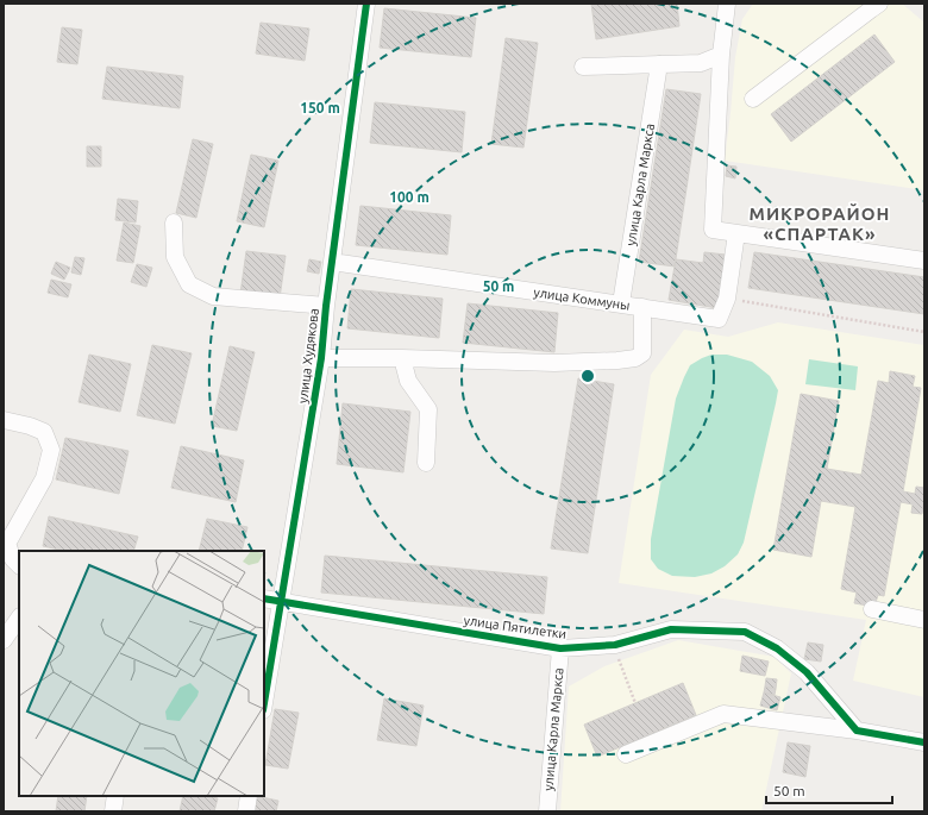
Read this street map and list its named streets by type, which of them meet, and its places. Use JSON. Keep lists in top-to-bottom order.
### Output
{
  "streets": {
    "street": [
      "улица Карла Маркса",
      "улица Коммуны",
      "улица Худякова",
      "улица Пятилетки"
    ]
  },
  "crossings": [
    ["улица Карла Маркса", "улица Коммуны"],
    ["улица Карла Маркса", "улица Пятилетки"],
    ["улица Коммуны", "улица Худякова"],
    ["улица Худякова", "улица Пятилетки"]
  ],
  "districts": ["МИКРОРАЙОН «СПАРТАК»"],
  "scale_bar": "50 m",
  "rings": ["150 m", "100 m", "50 m"]
}
